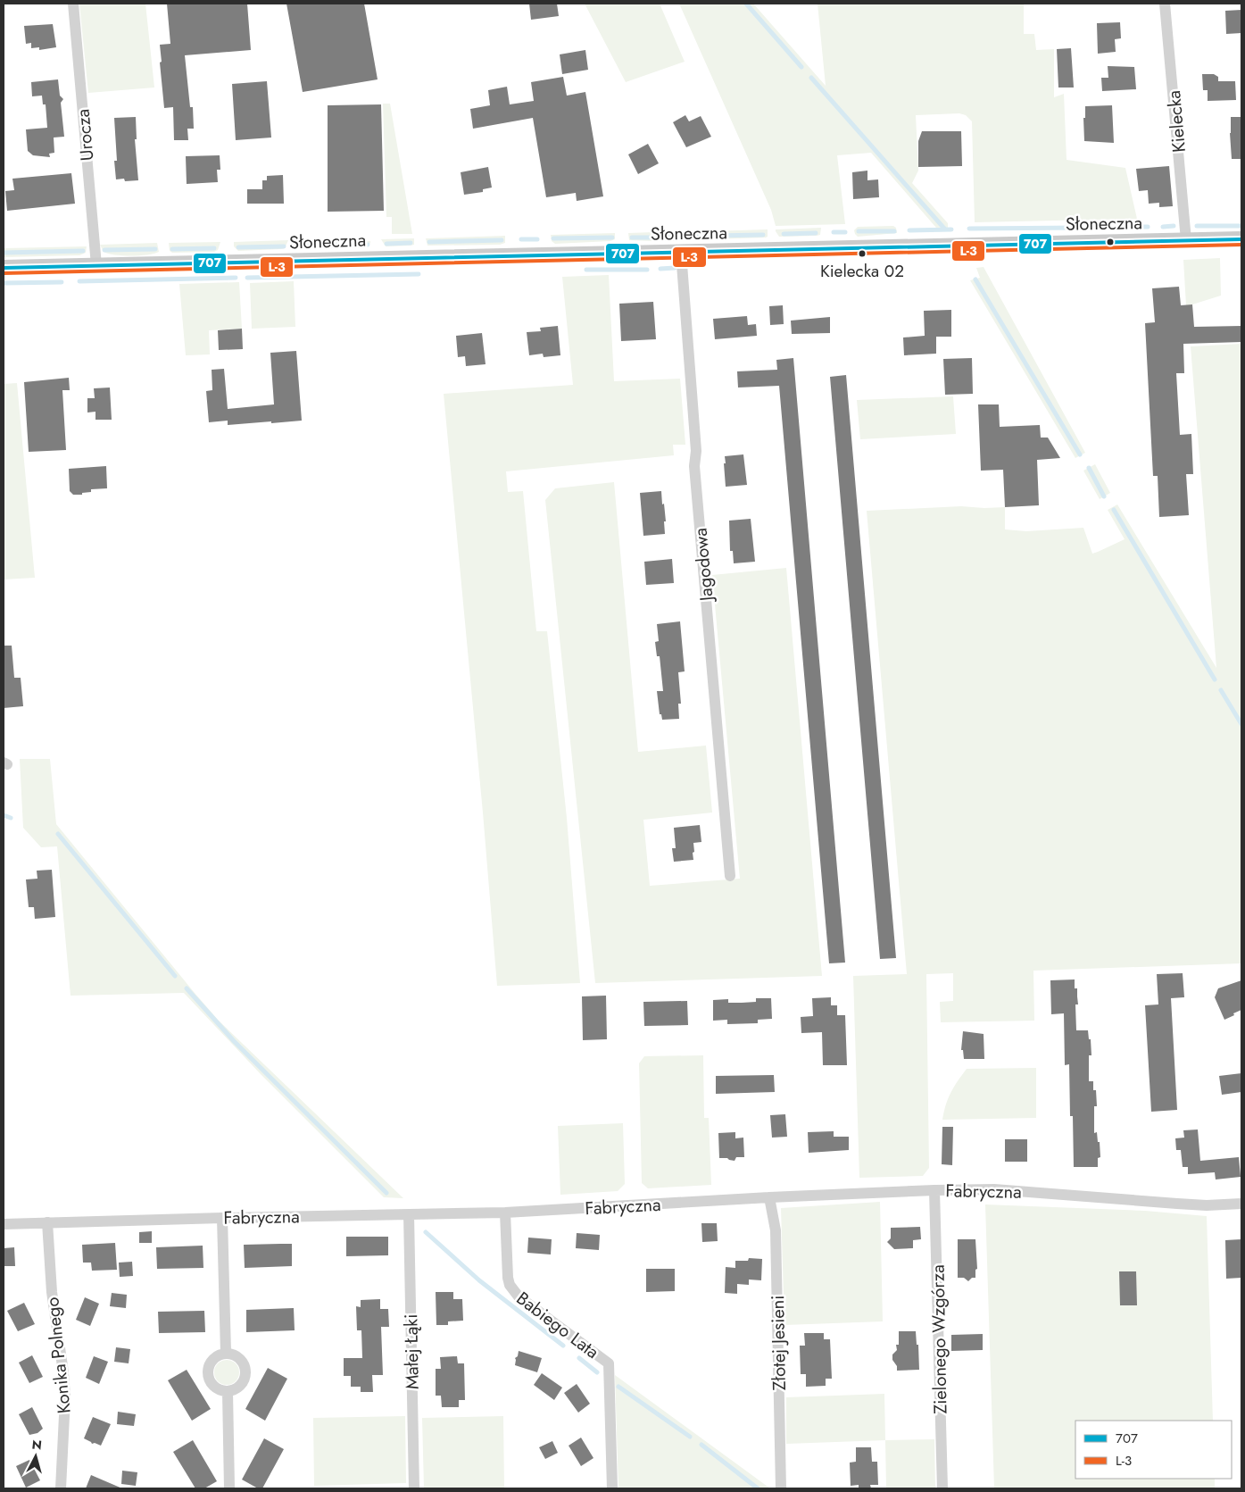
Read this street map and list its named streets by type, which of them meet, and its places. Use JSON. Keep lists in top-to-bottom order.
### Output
{
  "streets": {
    "main road": ["Słoneczna"],
    "street": [
      "Kielecka",
      "Urocza",
      "Jagodowa",
      "Fabryczna",
      "Babiego Lata",
      "Zielonego Wzgórza",
      "Złotej Jesieni",
      "Małej Łąki",
      "Konika Polnego"
    ]
  },
  "crossings": [
    ["Kielecka", "Słoneczna"],
    ["Urocza", "Słoneczna"],
    ["Słoneczna", "Jagodowa"],
    ["Fabryczna", "Babiego Lata"],
    ["Fabryczna", "Zielonego Wzgórza"],
    ["Fabryczna", "Złotej Jesieni"],
    ["Fabryczna", "Małej Łąki"],
    ["Fabryczna", "Konika Polnego"]
  ],
  "places": ["Kielecka 02"],
  "lines": ["transit line 707", "transit line L-3"],
  "legend": ["707", "L-3"],
  "north": "top"
}
